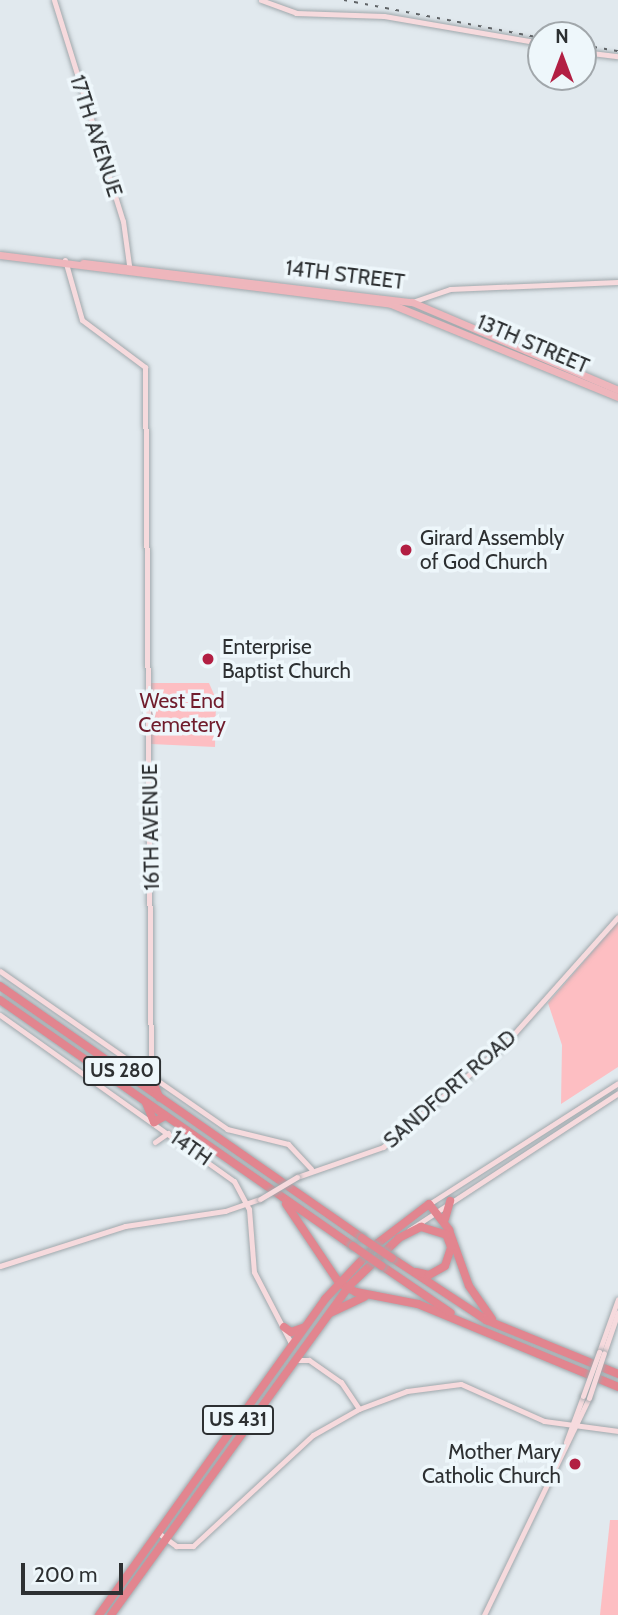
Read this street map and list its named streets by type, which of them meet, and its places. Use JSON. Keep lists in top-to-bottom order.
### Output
{
  "streets": {
    "highway": ["US 280", "US 431"],
    "main road": ["14TH STREET", "13TH STREET"],
    "street": [
      "17TH AVENUE",
      "16TH AVENUE",
      "SANDFORT ROAD",
      "14TH"
    ]
  },
  "crossings": [
    ["17TH AVENUE", "14TH STREET"],
    ["14TH STREET", "13TH STREET"],
    ["14TH STREET", "16TH AVENUE"],
    ["SANDFORT ROAD", "14TH"],
    ["14TH", "US 431"]
  ],
  "parks": ["West End Cemetery"],
  "places": ["Girard Assembly of God Church", "Enterprise Baptist Church", "Mother Mary Catholic Church"],
  "scale_bar": "200 m",
  "north": "top"
}
